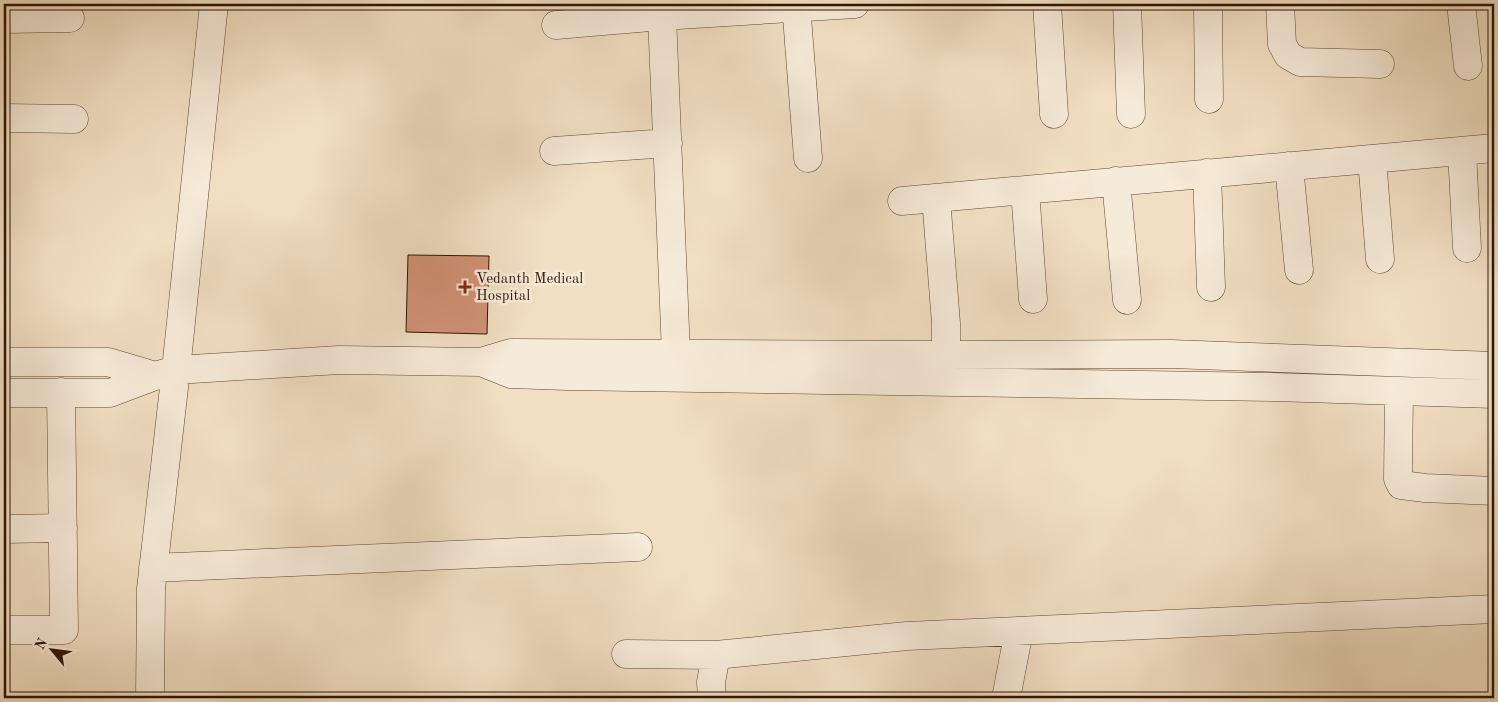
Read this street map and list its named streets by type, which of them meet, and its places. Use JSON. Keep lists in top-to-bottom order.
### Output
{
  "places": {
    "health": ["Vedanth Medical Hospital"]
  },
  "north": "top left"
}
